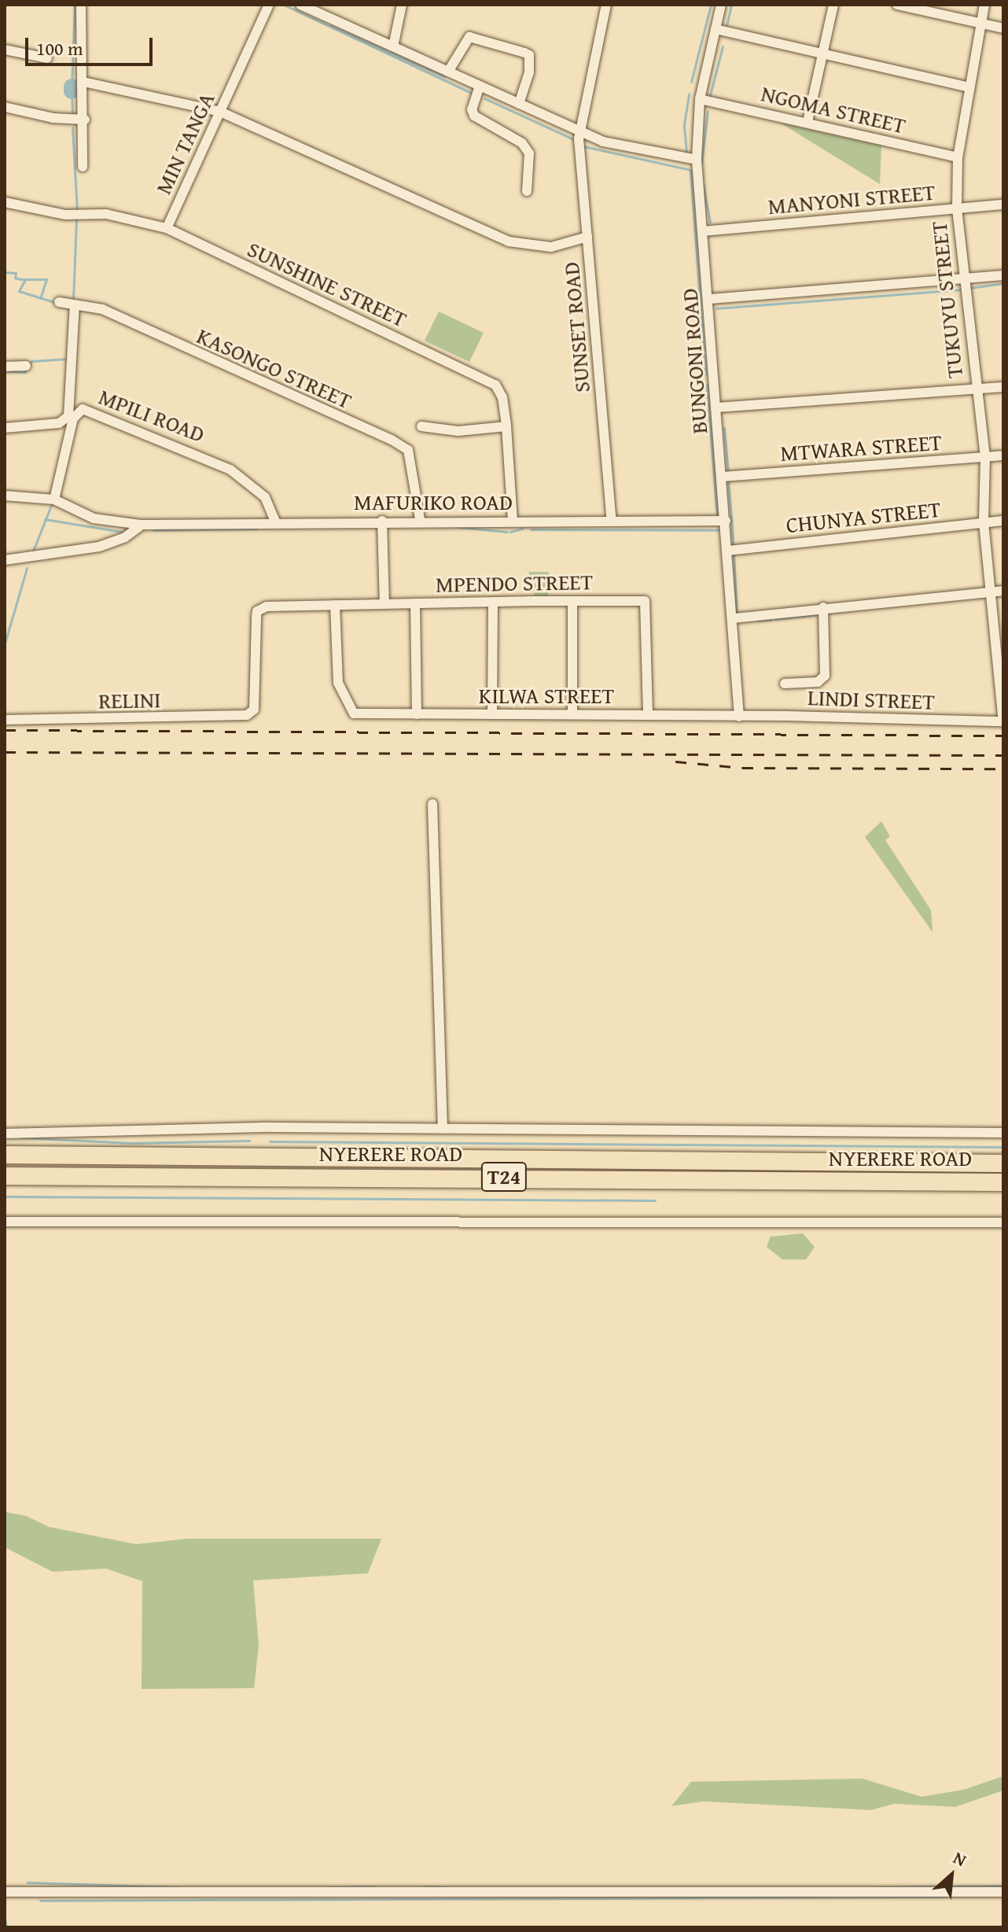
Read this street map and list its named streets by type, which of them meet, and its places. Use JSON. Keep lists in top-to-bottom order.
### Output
{
  "streets": {
    "highway": ["NYERERE ROAD", "T24"],
    "street": [
      "NGOMA STREET",
      "MIN TANGA",
      "MANYONI STREET",
      "SUNSHINE STREET",
      "TUKUYU STREET",
      "SUNSET ROAD",
      "BUNGONI ROAD",
      "KASONGO STREET",
      "MPILI ROAD",
      "MTWARA STREET",
      "MAFURIKO ROAD",
      "CHUNYA STREET",
      "MPENDO STREET",
      "KILWA STREET",
      "LINDI STREET",
      "RELINI"
    ]
  },
  "crossings": [
    ["NGOMA STREET", "TUKUYU STREET"],
    ["NGOMA STREET", "BUNGONI ROAD"],
    ["MIN TANGA", "SUNSHINE STREET"],
    ["MANYONI STREET", "TUKUYU STREET"],
    ["MANYONI STREET", "BUNGONI ROAD"],
    ["SUNSHINE STREET", "MAFURIKO ROAD"],
    ["TUKUYU STREET", "MTWARA STREET"],
    ["TUKUYU STREET", "CHUNYA STREET"],
    ["TUKUYU STREET", "LINDI STREET"],
    ["SUNSET ROAD", "MAFURIKO ROAD"],
    ["BUNGONI ROAD", "MTWARA STREET"],
    ["BUNGONI ROAD", "MAFURIKO ROAD"],
    ["BUNGONI ROAD", "CHUNYA STREET"],
    ["BUNGONI ROAD", "KILWA STREET"],
    ["BUNGONI ROAD", "LINDI STREET"],
    ["KASONGO STREET", "MAFURIKO ROAD"],
    ["MPILI ROAD", "MAFURIKO ROAD"],
    ["MPENDO STREET", "KILWA STREET"],
    ["MPENDO STREET", "RELINI"],
    ["KILWA STREET", "LINDI STREET"]
  ],
  "scale_bar": "100 m",
  "north": "top right"
}
